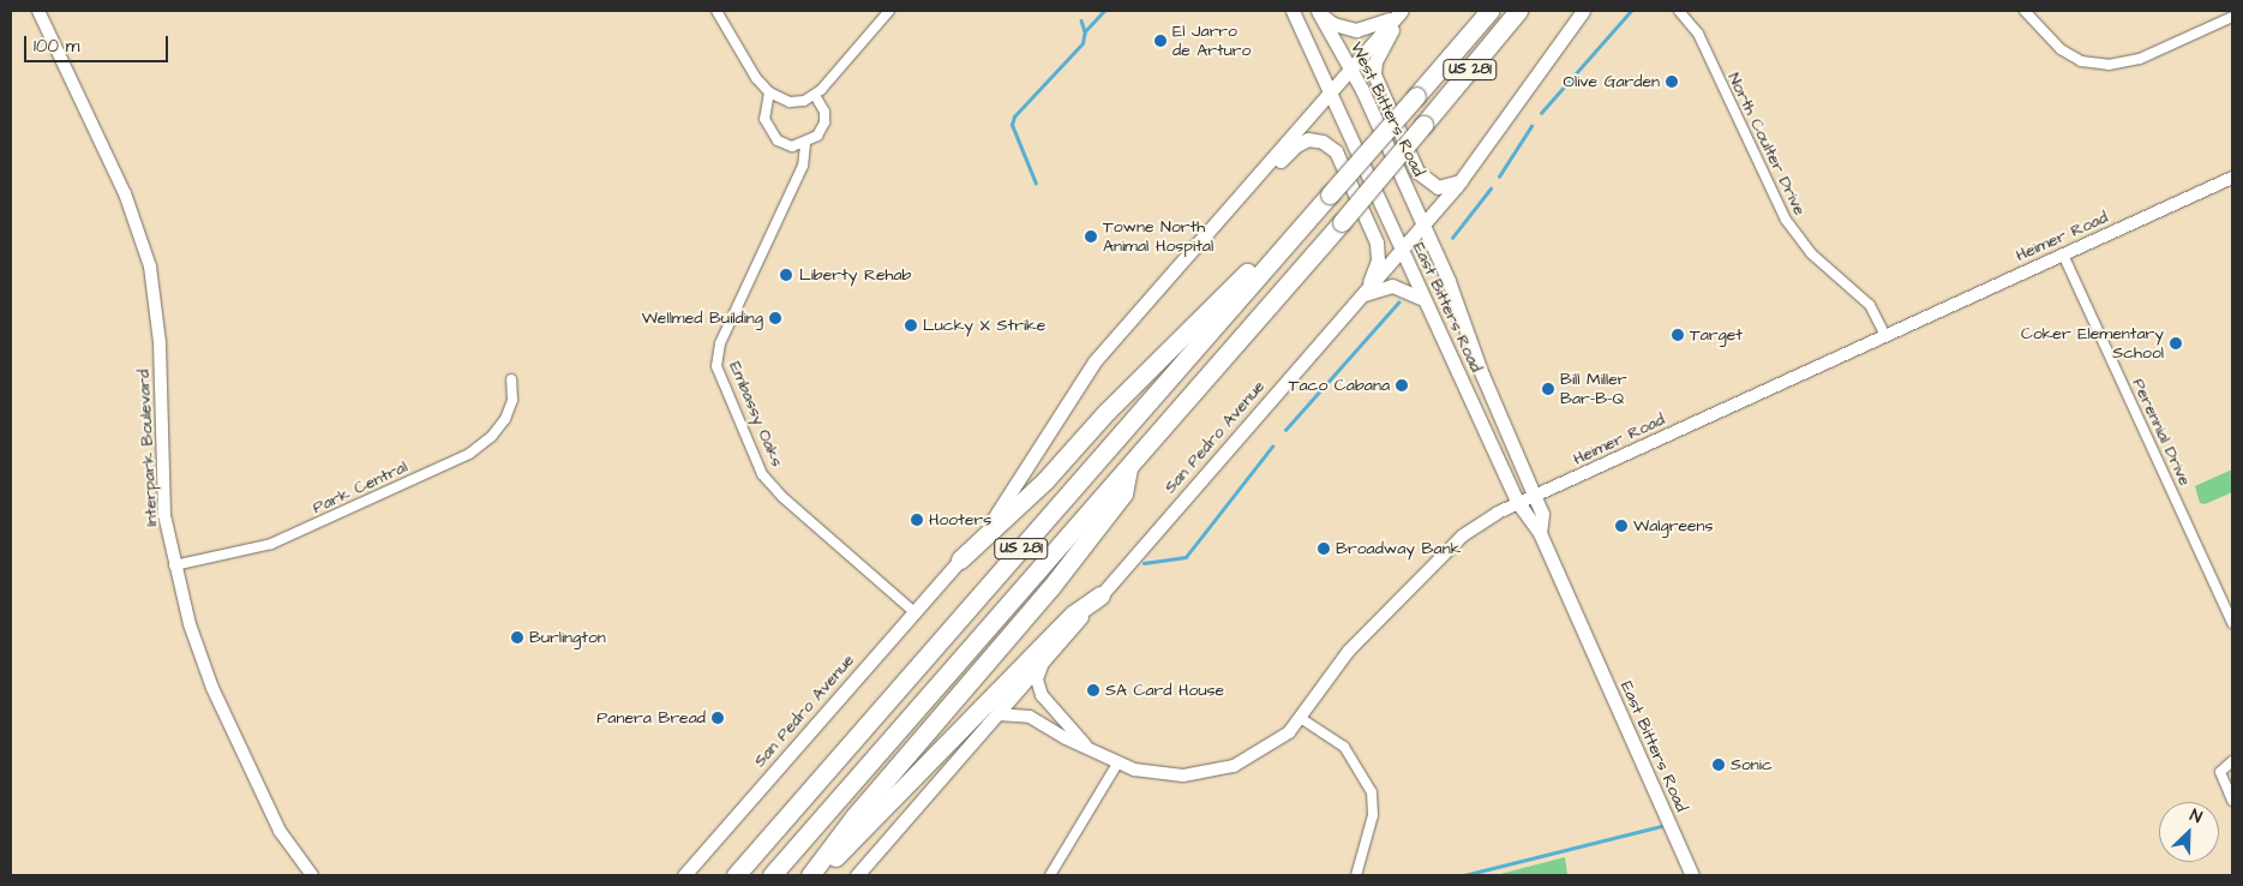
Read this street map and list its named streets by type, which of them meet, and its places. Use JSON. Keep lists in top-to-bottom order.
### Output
{
  "streets": {
    "highway": ["US 281"],
    "main road": ["West Bitters Road", "East Bitters Road", "San Pedro Avenue"],
    "street": [
      "North Coulter Drive",
      "Heimer Road",
      "Embassy Oaks",
      "Perennial Drive",
      "Interpark Boulevard",
      "Park Central"
    ]
  },
  "crossings": [
    ["West Bitters Road", "East Bitters Road"],
    ["West Bitters Road", "San Pedro Avenue"],
    ["North Coulter Drive", "Heimer Road"],
    ["Heimer Road", "East Bitters Road"],
    ["Heimer Road", "Perennial Drive"],
    ["Heimer Road", "San Pedro Avenue"],
    ["East Bitters Road", "San Pedro Avenue"],
    ["Embassy Oaks", "San Pedro Avenue"],
    ["Interpark Boulevard", "Park Central"]
  ],
  "places": [
    "El Jarro de Arturo",
    "Olive Garden",
    "Towne North Animal Hospital",
    "Liberty Rehab",
    "Wellmed Building",
    "Lucky X Strike",
    "Target",
    "Coker Elementary School",
    "Taco Cabana",
    "Bill Miller Bar-B-Q",
    "Hooters",
    "Walgreens",
    "Broadway Bank",
    "Burlington",
    "SA Card House",
    "Panera Bread",
    "Sonic"
  ],
  "scale_bar": "100 m",
  "north": "top right"
}
